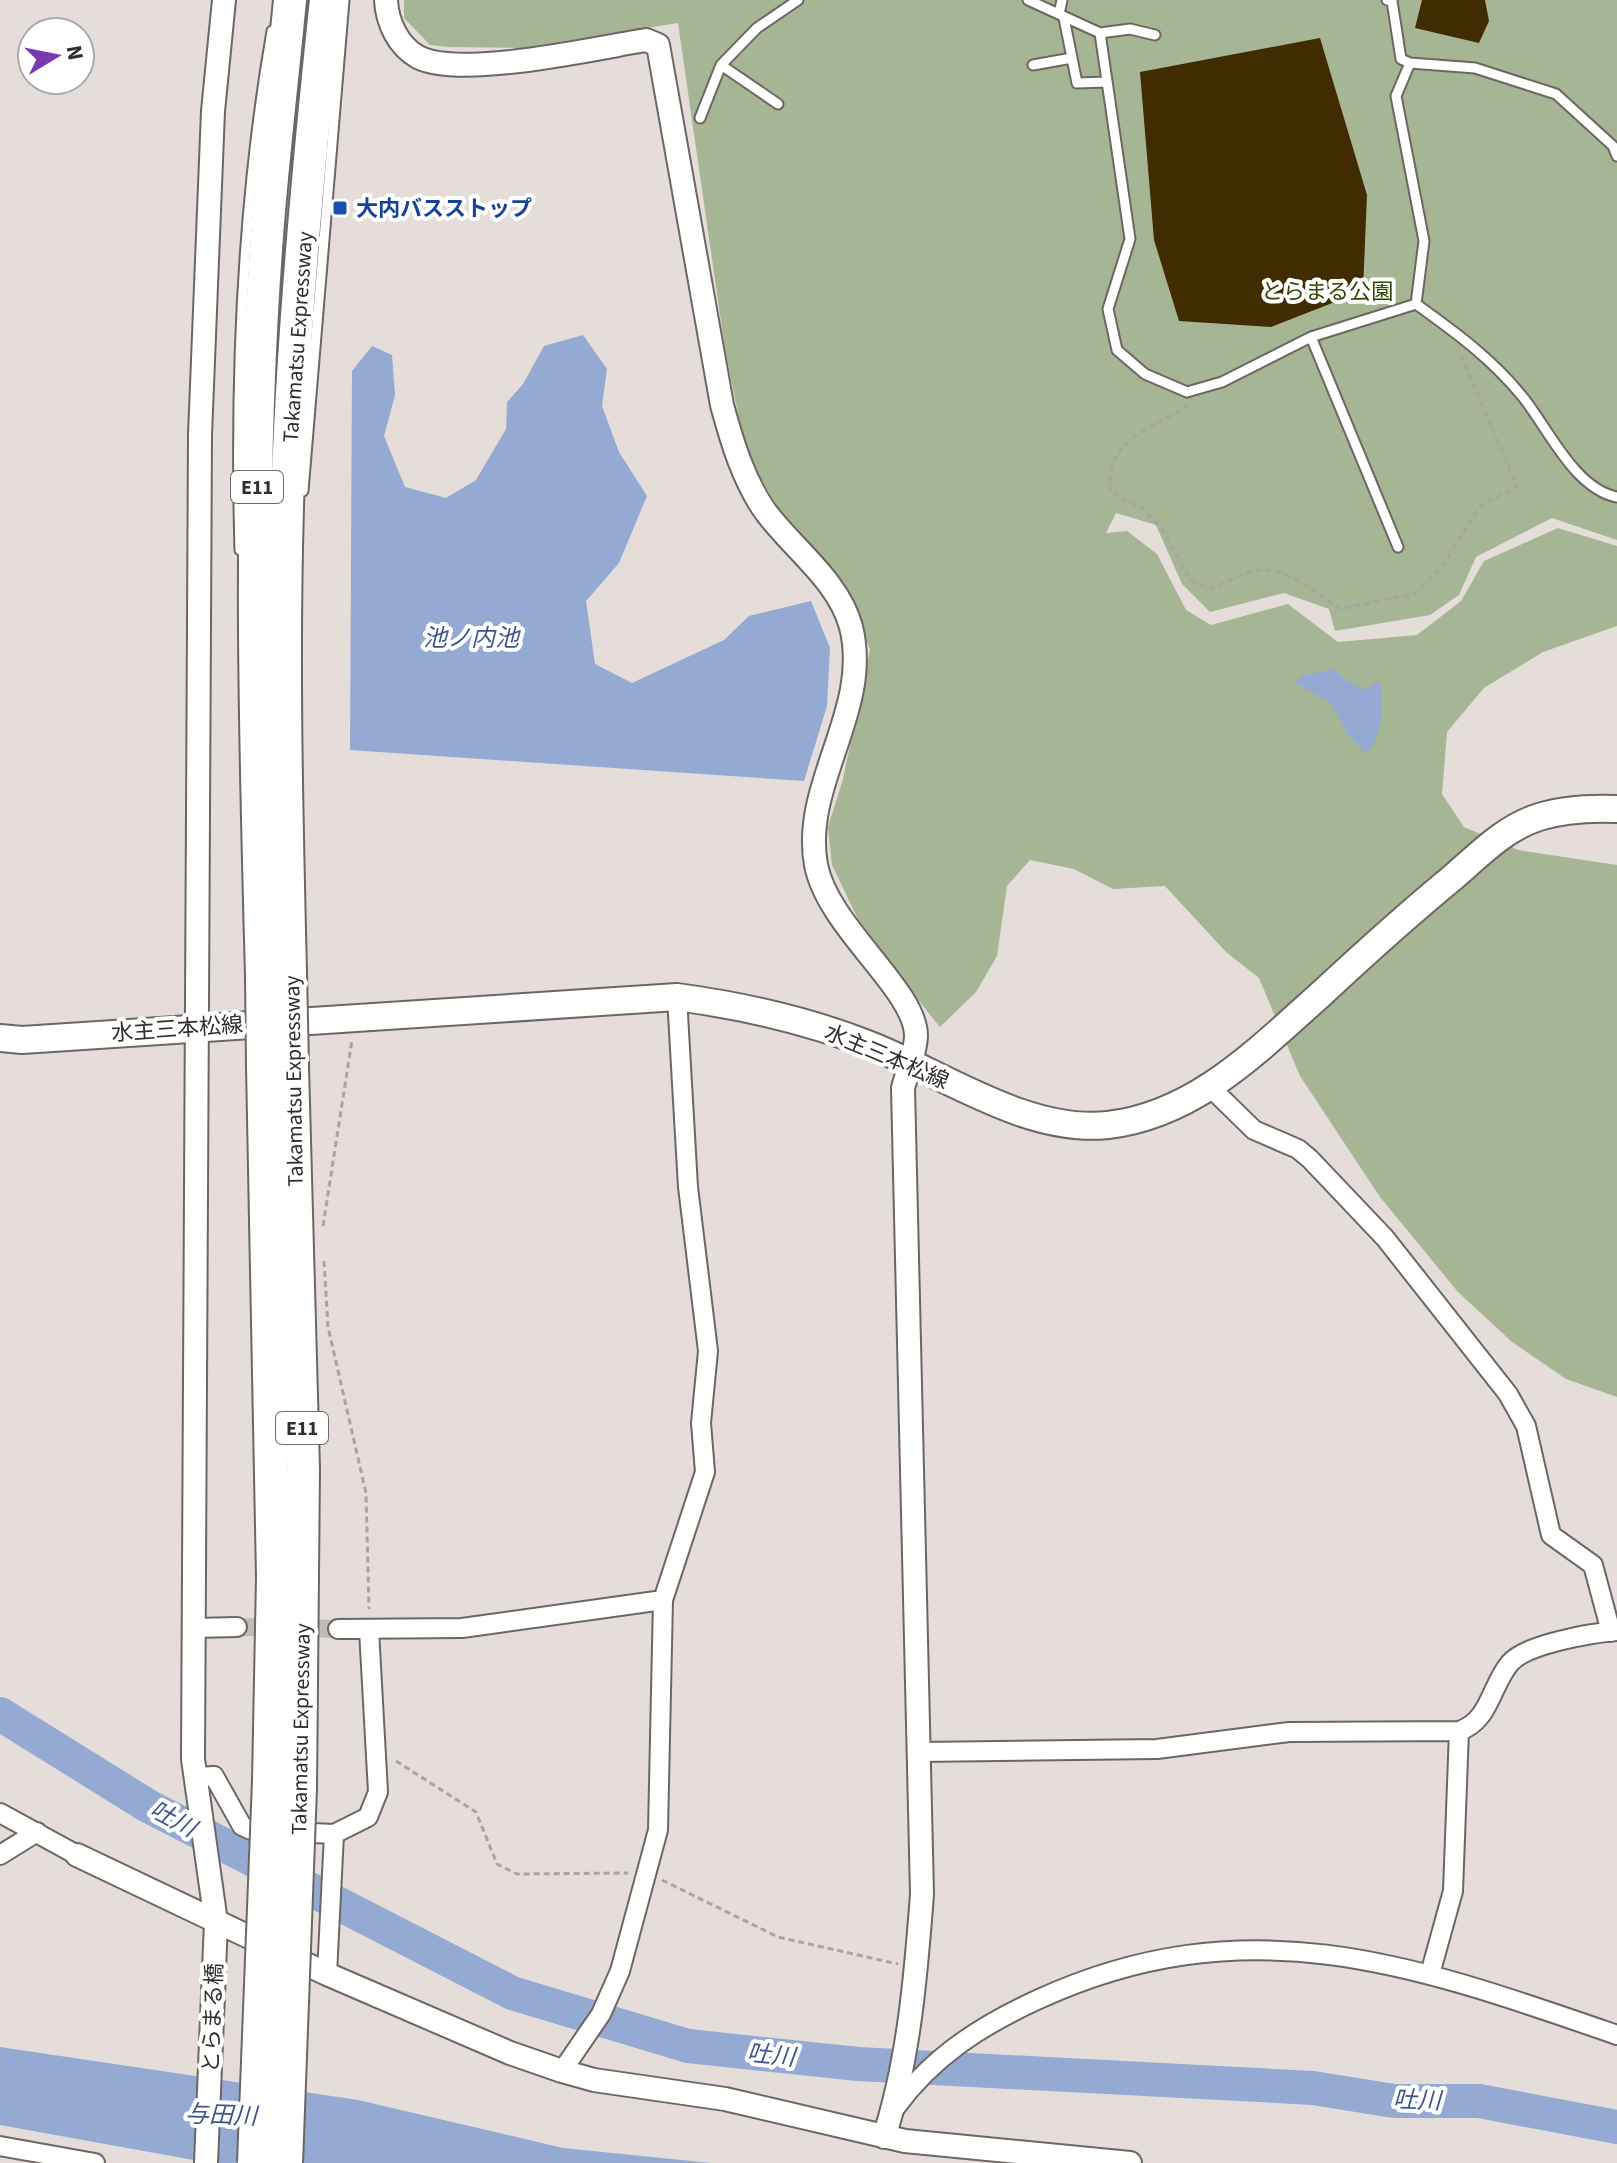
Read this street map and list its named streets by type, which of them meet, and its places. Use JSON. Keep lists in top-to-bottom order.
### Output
{
  "streets": {
    "highway": ["Takamatsu Expressway", "E11"],
    "main road": ["水主三本松線"],
    "street": ["とらまる橋"]
  },
  "crossings": [
    ["水主三本松線", "とらまる橋"]
  ],
  "water": ["池ノ内池", "吐川", "与田川"],
  "parks": ["とらまる公園"],
  "places": {
    "transit": ["大内バスストップ"]
  },
  "north": "right"
}
